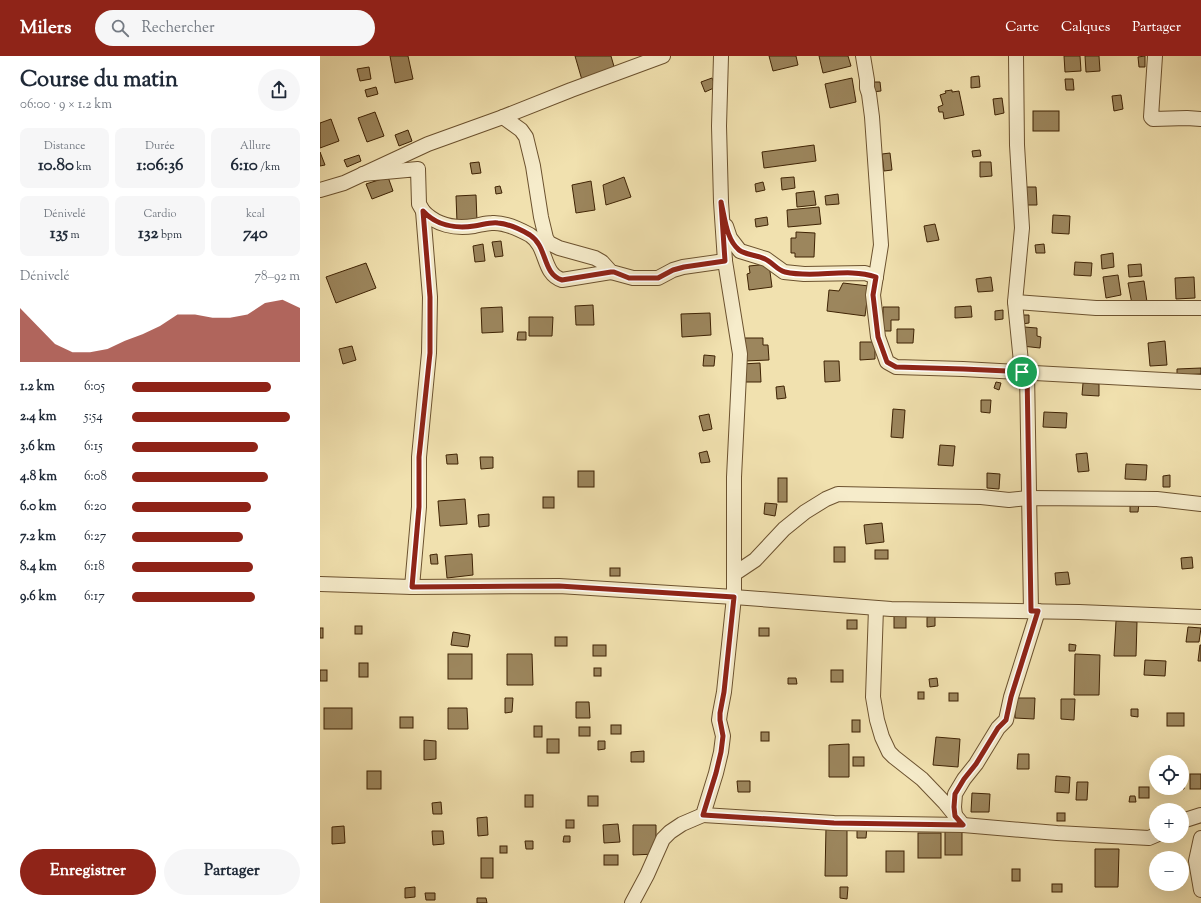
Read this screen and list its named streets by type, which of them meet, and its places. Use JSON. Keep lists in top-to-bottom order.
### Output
{
  "page": {
    "header": "Milers",
    "search": "Rechercher",
    "nav": ["Carte", "Calques", "Partager"],
    "heading": ["Course du matin", "06:00 · 9 × 1.2 km"],
    "stats": [
      ["Distance", "10.80 km"],
      ["Durée", "1:06:36"],
      ["Allure", "6:10 /km"],
      ["Dénivelé", "135 m"],
      ["Cardio", "132 bpm"],
      ["kcal", "740"]
    ],
    "chart": ["Dénivelé", "78–92 m"],
    "list": [
      {
        "name": "1.2 km",
        "note": "6:05"
      },
      {
        "name": "2.4 km",
        "note": "5:54"
      },
      {
        "name": "3.6 km",
        "note": "6:15"
      },
      {
        "name": "4.8 km",
        "note": "6:08"
      },
      {
        "name": "6.0 km",
        "note": "6:20"
      },
      {
        "name": "7.2 km",
        "note": "6:27"
      },
      {
        "name": "8.4 km",
        "note": "6:18"
      },
      {
        "name": "9.6 km",
        "note": "6:17"
      }
    ],
    "map_buttons": ["+", "−"],
    "buttons": ["Enregistrer", "Partager"]
  }
}
